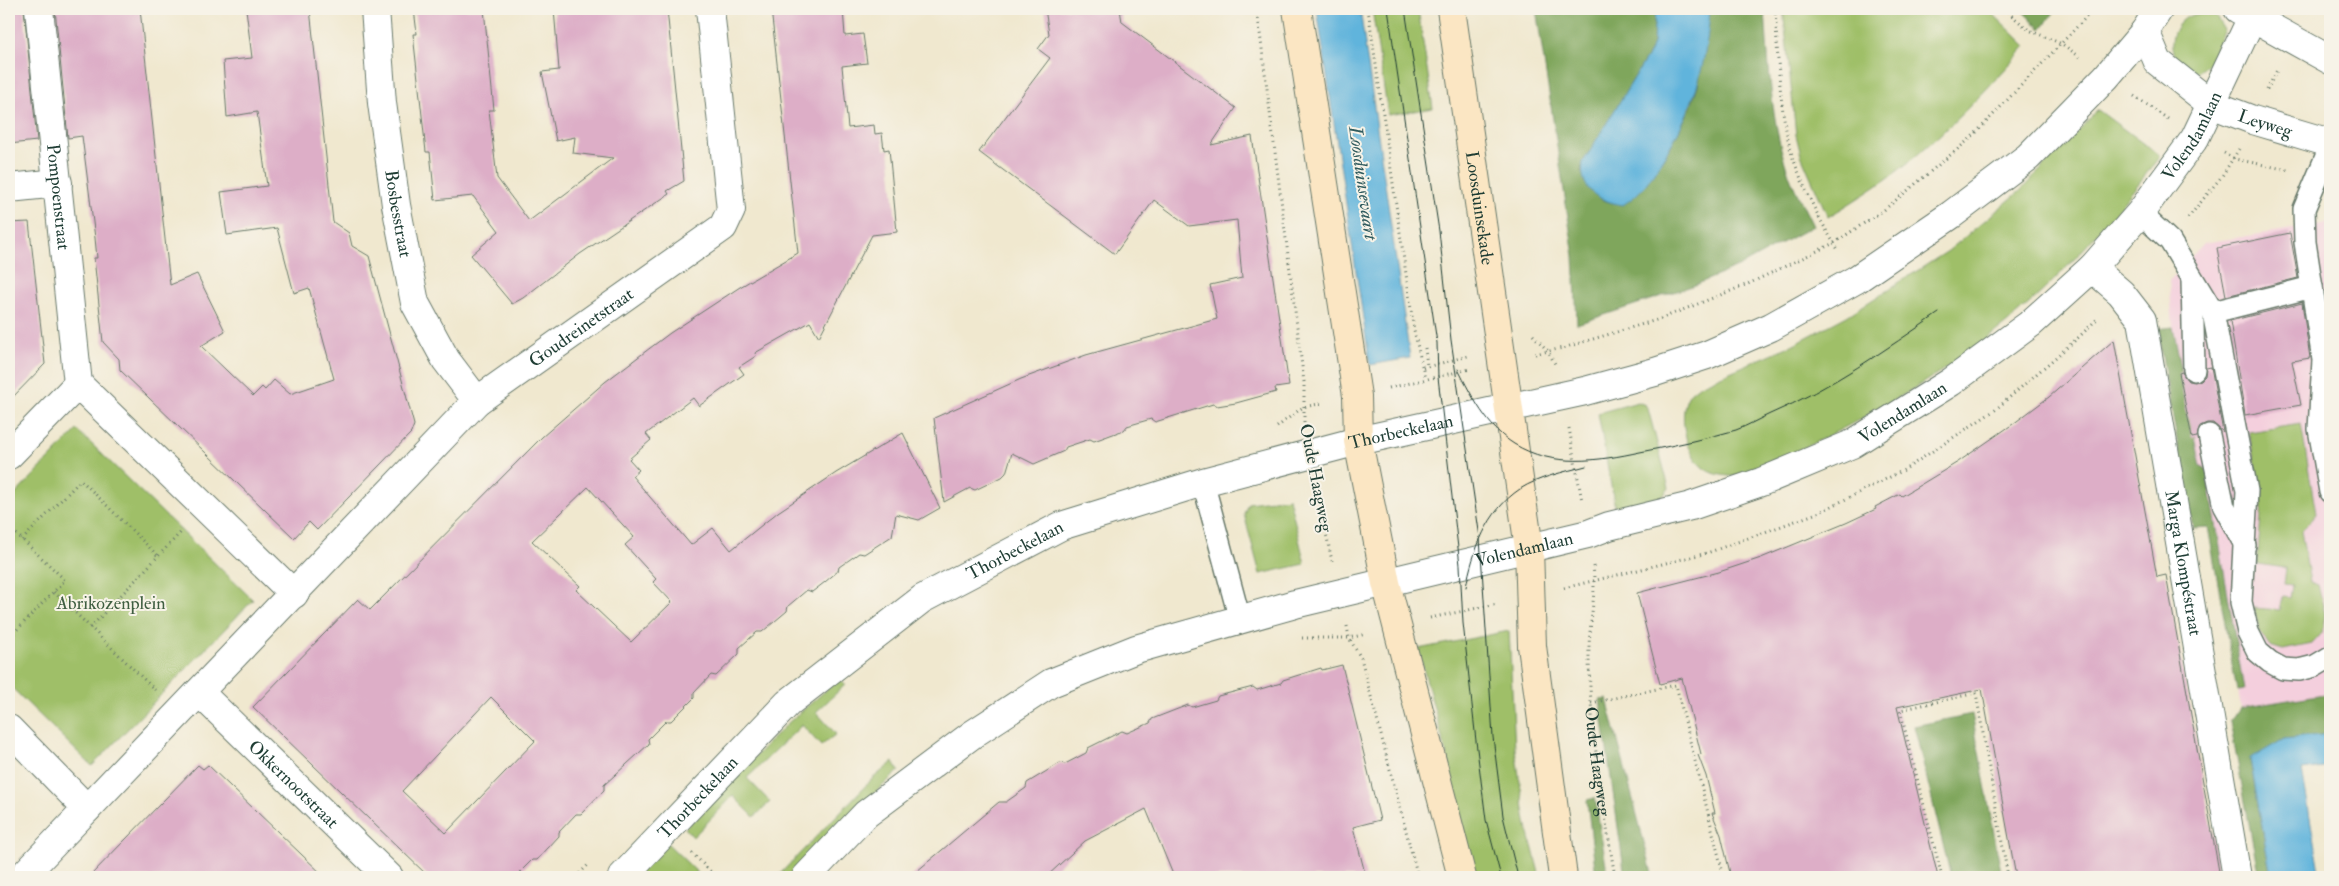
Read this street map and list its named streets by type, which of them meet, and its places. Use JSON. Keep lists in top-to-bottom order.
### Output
{
  "streets": {
    "main road": ["Loosduinsekade"],
    "street": [
      "Leyweg",
      "Volendamlaan",
      "Pompoenstraat",
      "Bosbesstraat",
      "Goudreinetstraat",
      "Thorbeckelaan",
      "Marga Klompéstraat",
      "Okkernootstraat"
    ],
    "path": ["Oude Haagweg"]
  },
  "crossings": [
    ["Leyweg", "Volendamlaan"],
    ["Volendamlaan", "Oude Haagweg"],
    ["Volendamlaan", "Marga Klompéstraat"],
    ["Loosduinsekade", "Thorbeckelaan"],
    ["Bosbesstraat", "Goudreinetstraat"],
    ["Thorbeckelaan", "Oude Haagweg"]
  ],
  "water": ["Loosduinsevaart"],
  "parks": ["Abrikozenplein"]
}
